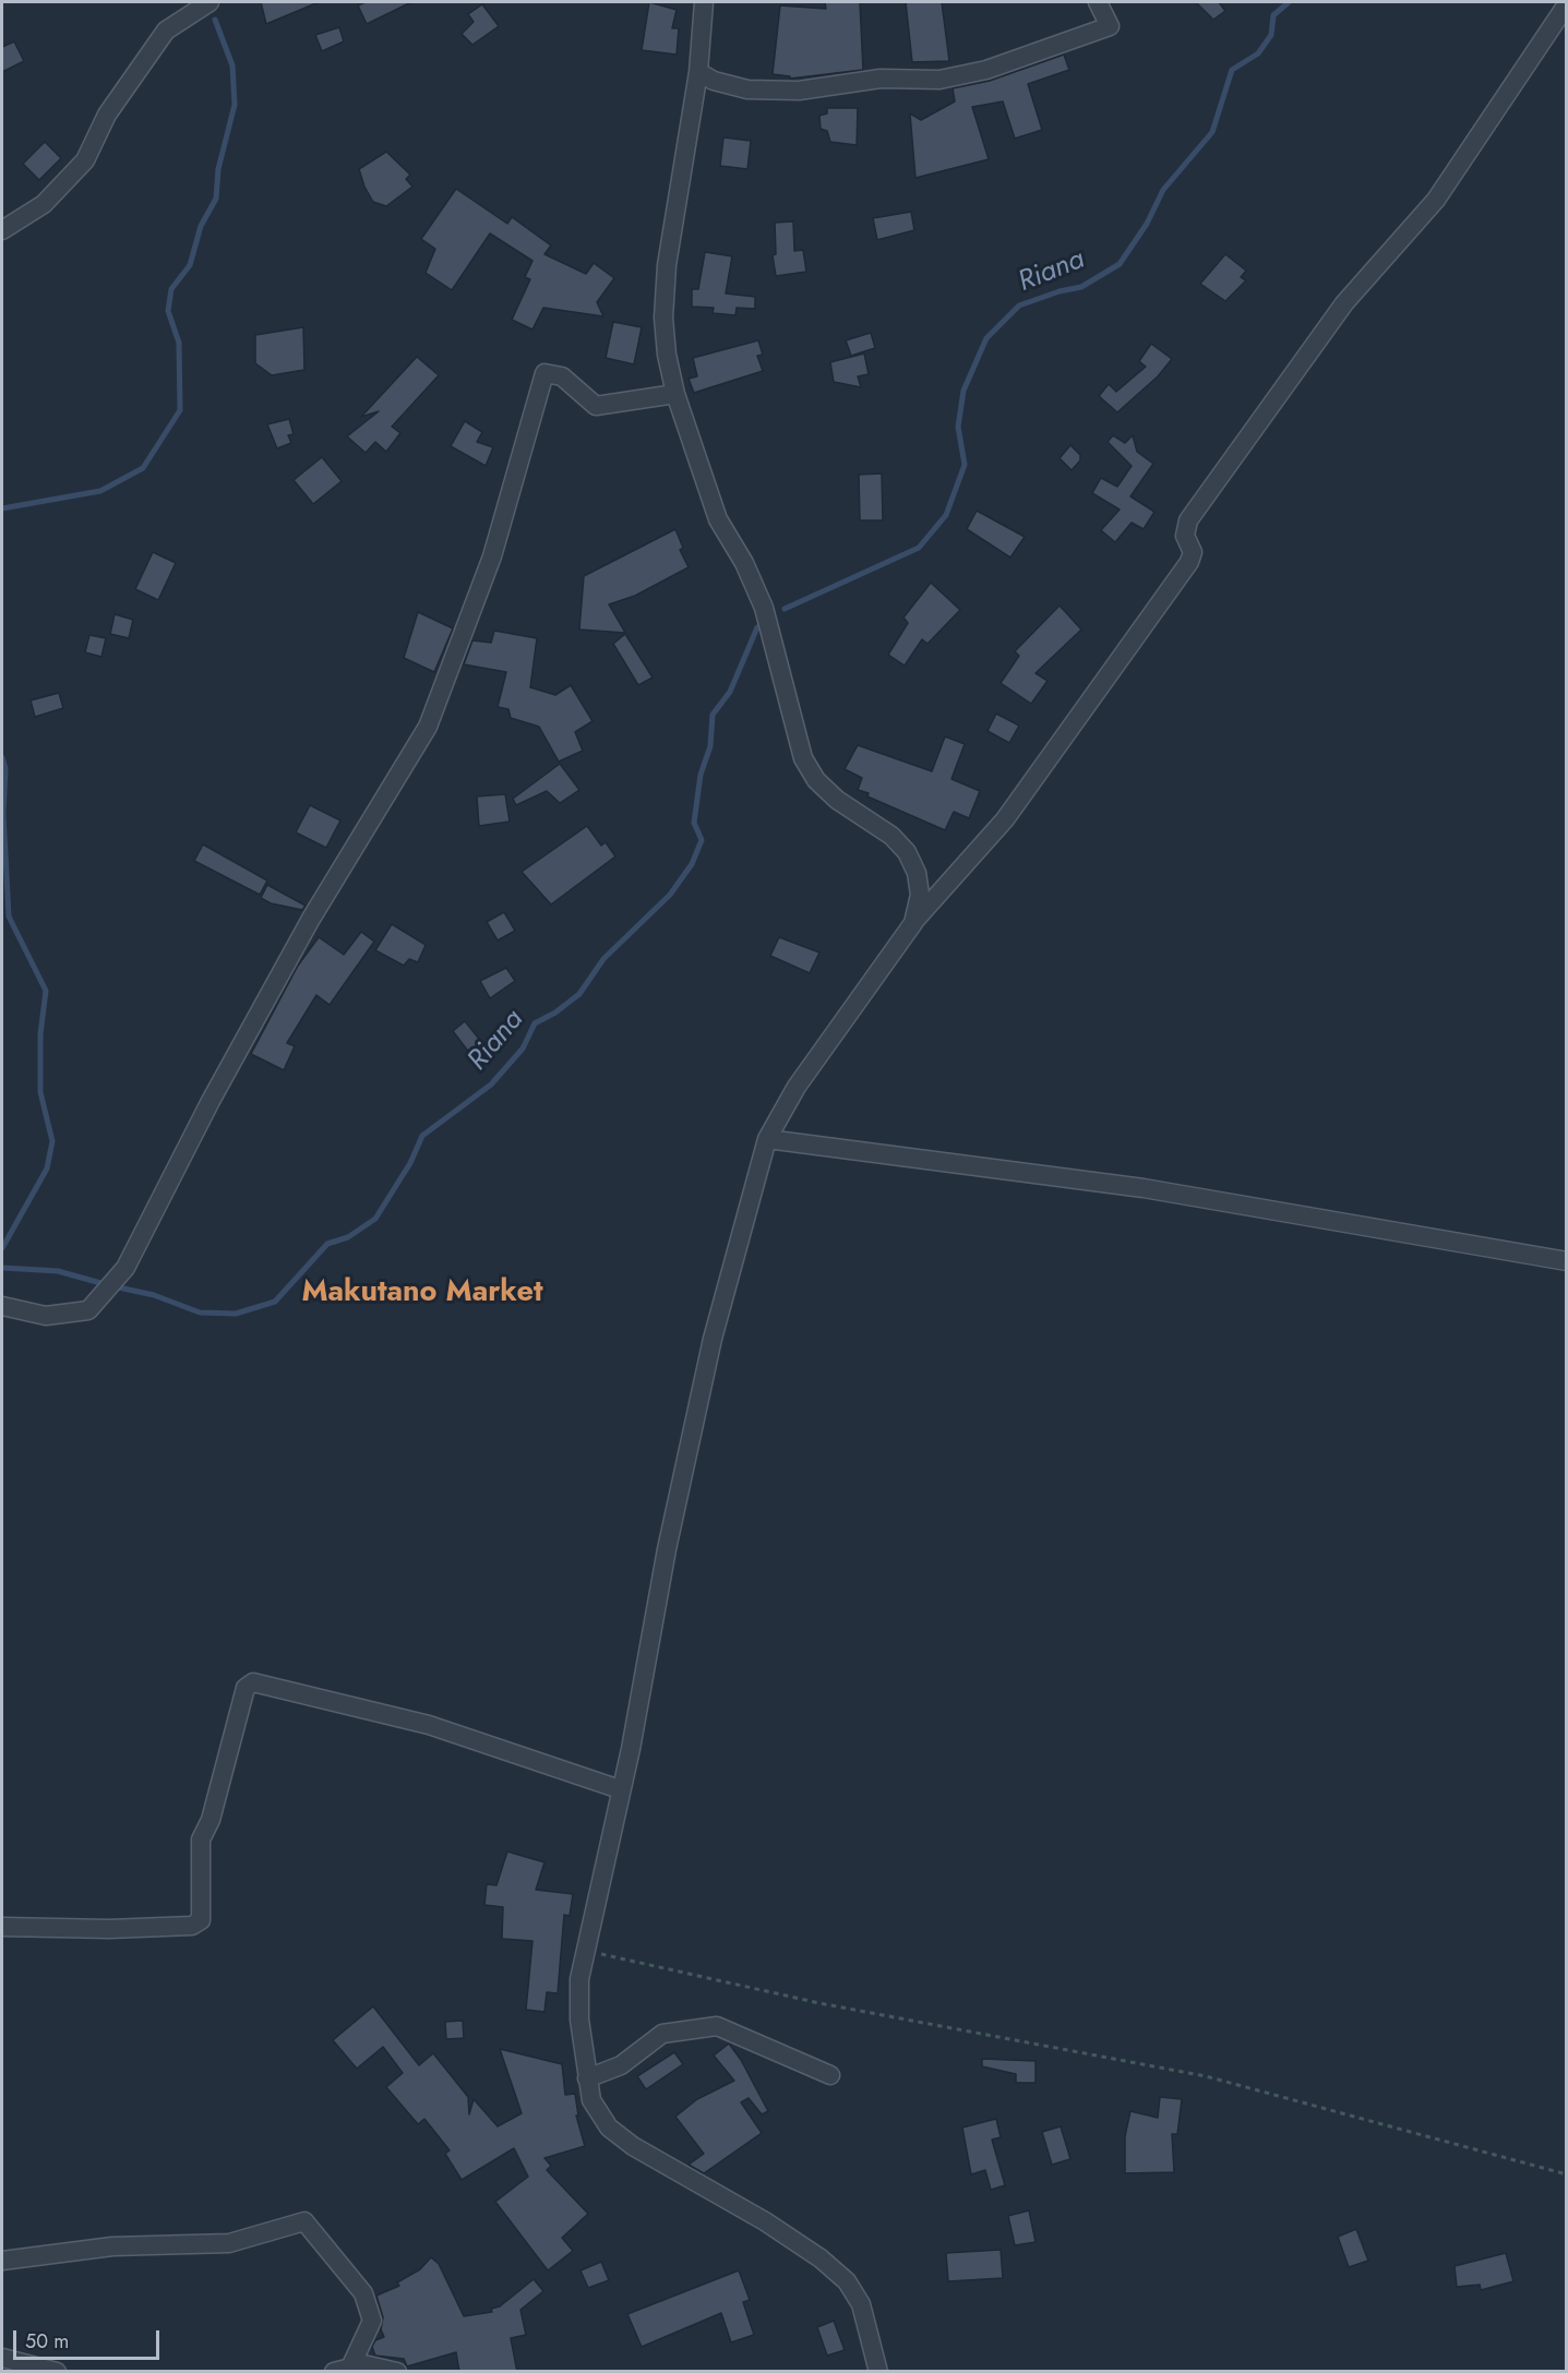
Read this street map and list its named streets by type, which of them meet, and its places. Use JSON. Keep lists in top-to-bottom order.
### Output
{
  "districts": ["Makutano Market"],
  "water": ["Riana"],
  "scale_bar": "50 m"
}
